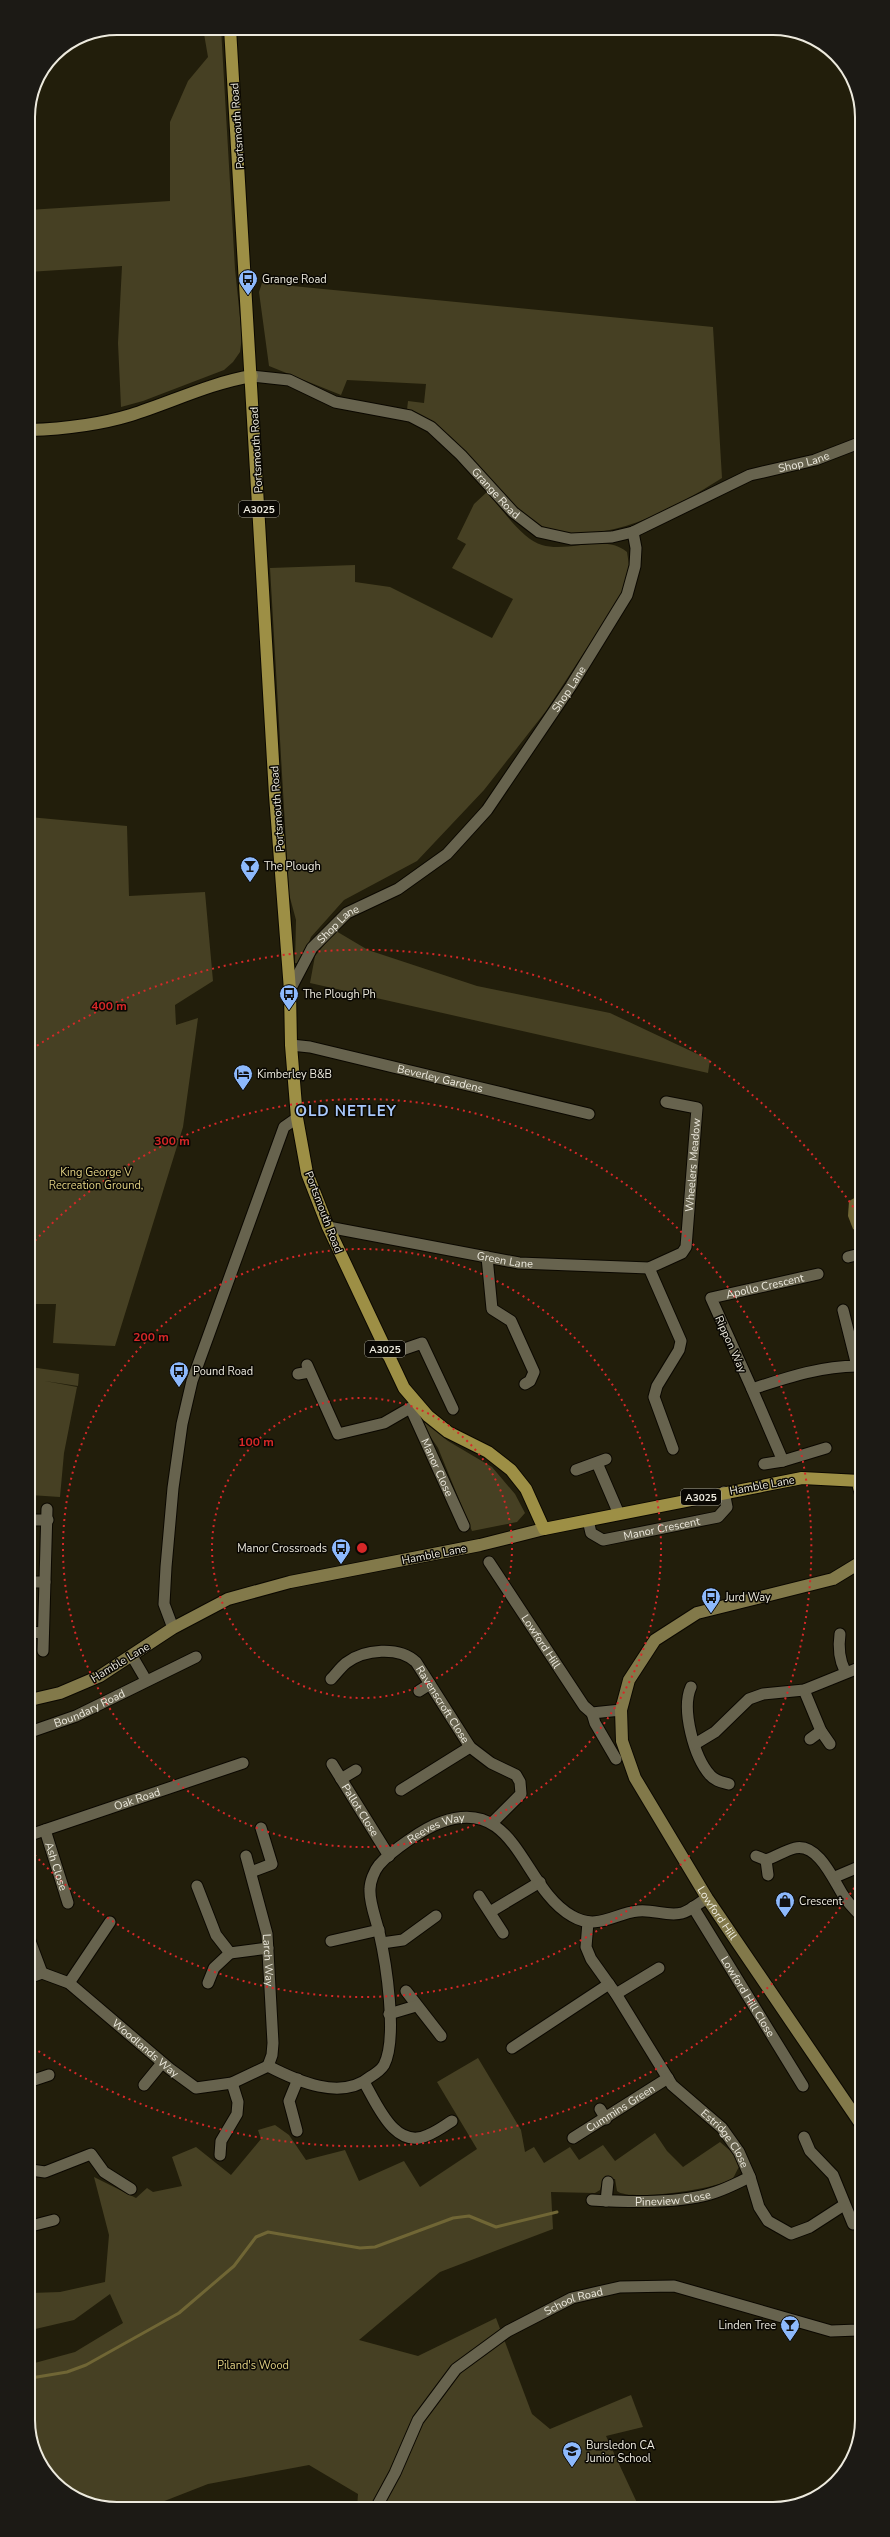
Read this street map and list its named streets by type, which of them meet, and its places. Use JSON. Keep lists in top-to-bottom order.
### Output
{
  "streets": {
    "main road": ["Portsmouth Road", "A3025", "Hamble Lane"],
    "street": [
      "Shop Lane",
      "Grange Road",
      "Beverley Gardens",
      "Wheelers Meadow",
      "Green Lane",
      "Apollo Crescent",
      "Rippon Way",
      "Manor Close",
      "Manor Crescent",
      "Lowford Hill",
      "Ravenscroft Close",
      "Boundary Road",
      "Oak Road",
      "Pallot Close",
      "Reeves Way",
      "Ash Close",
      "Larch Way",
      "Lowford Hill Close",
      "Woodlands Way",
      "Cummins Green",
      "Estridge Close",
      "Pineview Close",
      "School Road"
    ]
  },
  "crossings": [
    ["Portsmouth Road", "Shop Lane"],
    ["Portsmouth Road", "Grange Road"],
    ["Portsmouth Road", "Beverley Gardens"],
    ["Portsmouth Road", "Green Lane"],
    ["Portsmouth Road", "Manor Close"],
    ["Portsmouth Road", "Hamble Lane"],
    ["Shop Lane", "Grange Road"],
    ["Wheelers Meadow", "Green Lane"],
    ["Apollo Crescent", "Rippon Way"],
    ["Hamble Lane", "Manor Crescent"],
    ["Lowford Hill", "Reeves Way"],
    ["Ravenscroft Close", "Reeves Way"],
    ["Oak Road", "Ash Close"],
    ["Pallot Close", "Reeves Way"],
    ["Reeves Way", "Larch Way"],
    ["Reeves Way", "Lowford Hill Close"],
    ["Reeves Way", "Woodlands Way"],
    ["Reeves Way", "Estridge Close"],
    ["Larch Way", "Woodlands Way"],
    ["Cummins Green", "Estridge Close"],
    ["Estridge Close", "Pineview Close"]
  ],
  "districts": ["OLD NETLEY"],
  "parks": ["King George V Recreation Ground,", "Piland's Wood"],
  "places": {
    "bus stop": [
      "Grange Road",
      "The Plough Ph",
      "Pound Road",
      "Manor Crossroads",
      "Jurd Way"
    ],
    "bar": ["The Plough", "Linden Tree"],
    "hotel": ["Kimberley B&B"],
    "shop": ["Crescent"],
    "school or university": ["Bursledon CA Junior School"]
  },
  "rings": [
    "400 m",
    "300 m",
    "200 m",
    "100 m"
  ]
}
